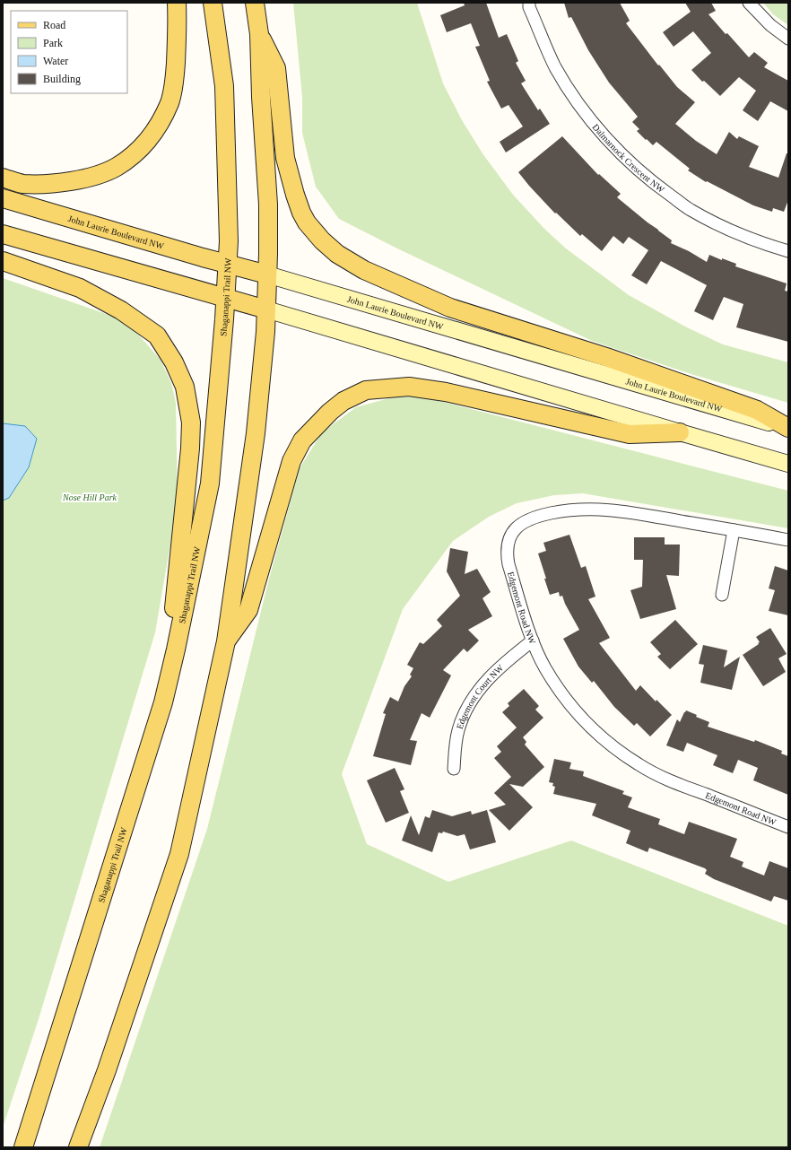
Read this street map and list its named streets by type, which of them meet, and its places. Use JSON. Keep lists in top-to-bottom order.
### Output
{
  "streets": {
    "main road": ["John Laurie Boulevard NW", "Shaganappi Trail NW"],
    "street": ["Dalmarnock Crescent NW", "Edgemont Road NW", "Edgemont Court NW"]
  },
  "crossings": [
    ["John Laurie Boulevard NW", "Shaganappi Trail NW"],
    ["Edgemont Road NW", "Edgemont Court NW"]
  ],
  "parks": ["Nose Hill Park"],
  "legend": [
    "Road",
    "Park",
    "Water",
    "Building"
  ]
}
